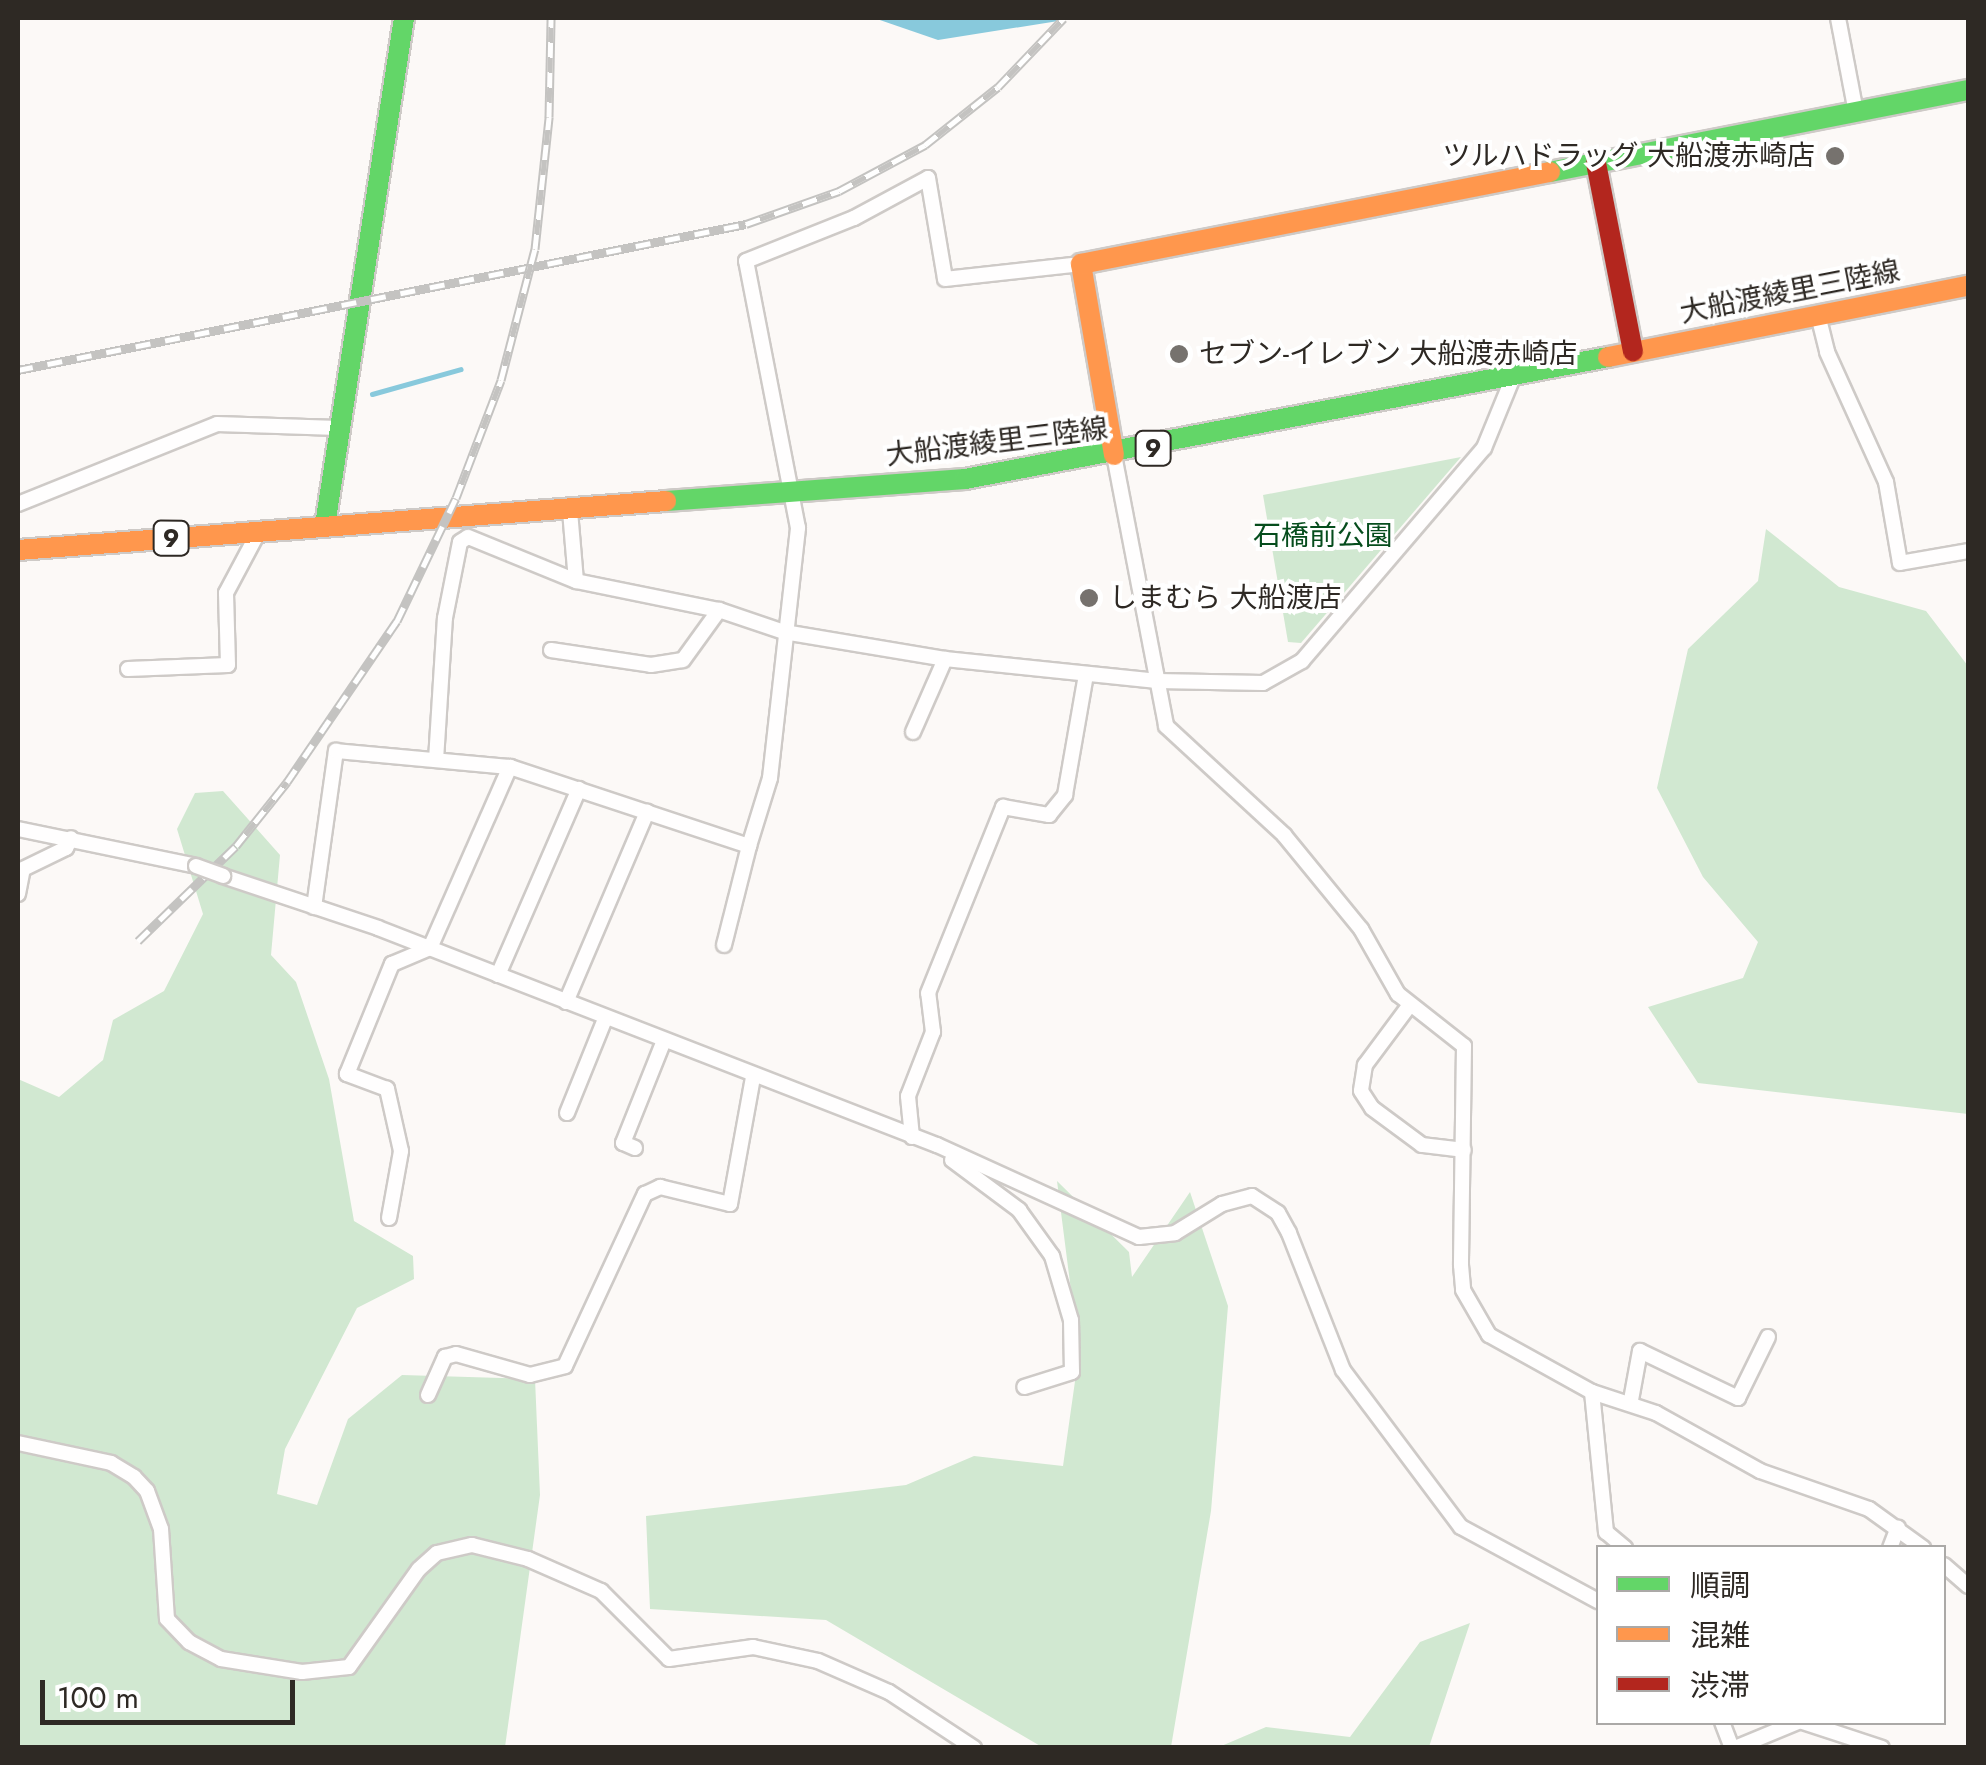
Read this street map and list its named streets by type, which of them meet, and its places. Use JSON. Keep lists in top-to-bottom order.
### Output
{
  "streets": {
    "main road": ["大船渡綾里三陸線", "9"]
  },
  "parks": ["石橋前公園"],
  "places": ["ツルハドラッグ 大船渡赤崎店", "セブン-イレブン 大船渡赤崎店", "しまむら 大船渡店"],
  "legend": ["順調", "混雑", "渋滞"],
  "scale_bar": "100 m"
}
